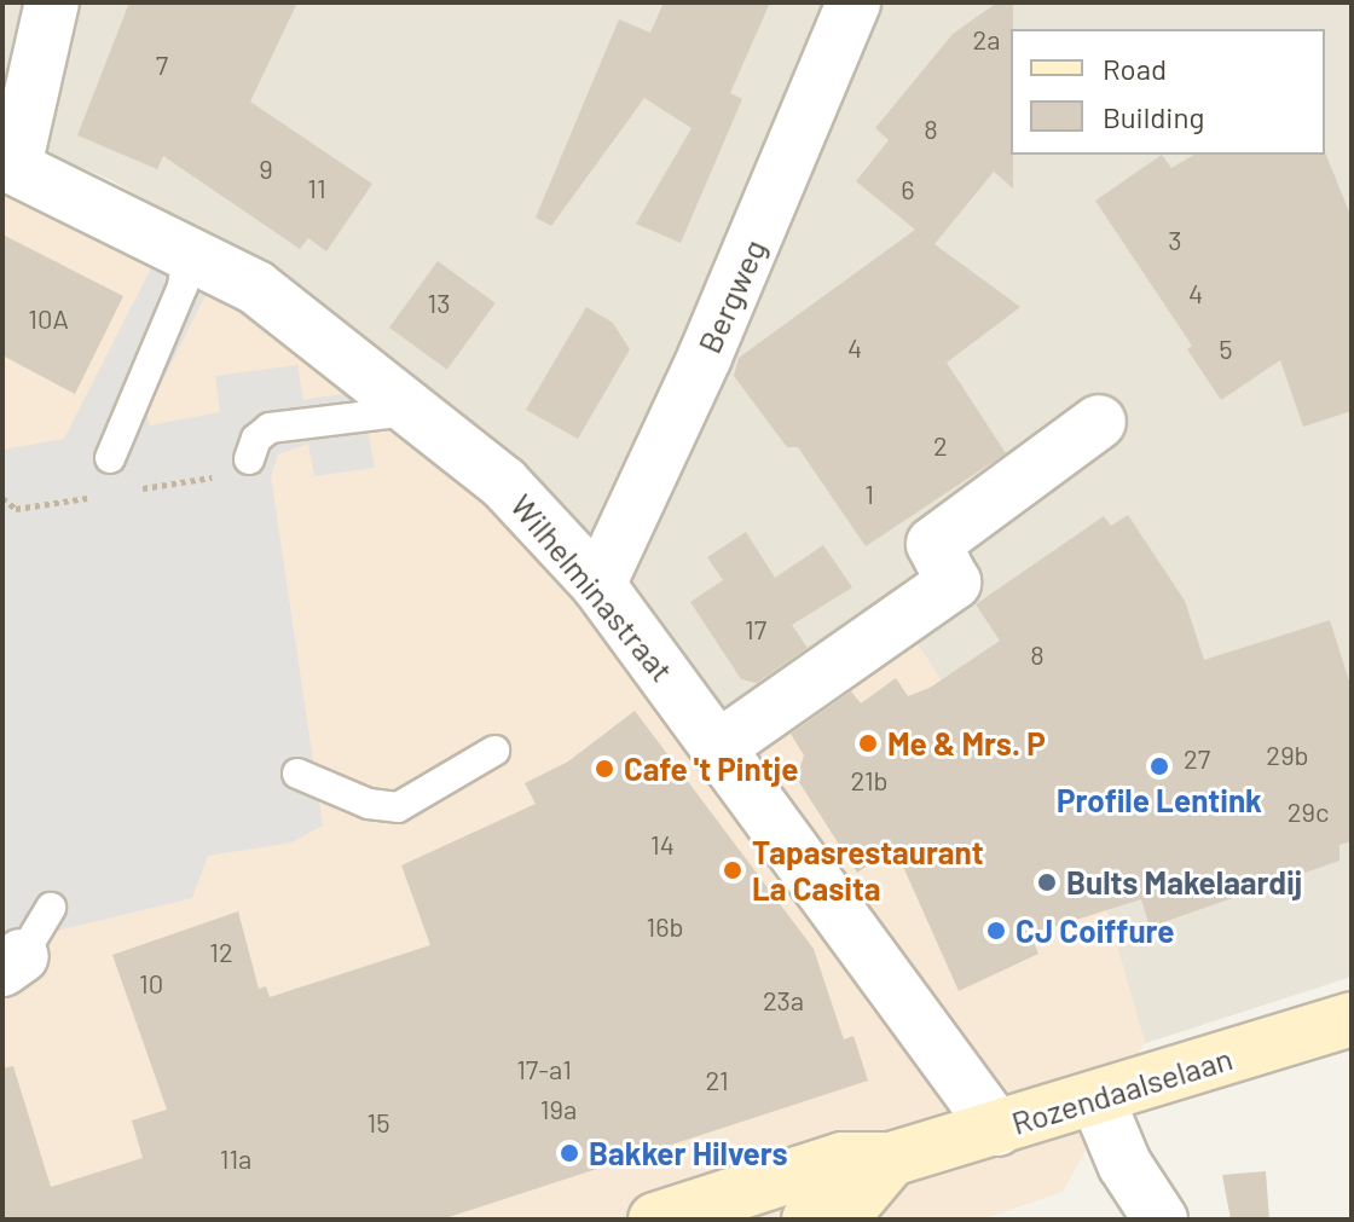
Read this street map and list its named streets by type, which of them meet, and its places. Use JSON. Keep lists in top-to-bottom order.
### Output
{
  "streets": {
    "street": ["Bergweg", "Wilhelminastraat", "Rozendaalselaan"]
  },
  "crossings": [
    ["Bergweg", "Wilhelminastraat"],
    ["Wilhelminastraat", "Rozendaalselaan"]
  ],
  "places": [
    "Me & Mrs. P",
    "Profile Lentink",
    "Cafe 't Pintje",
    "Tapasrestaurant La Casita",
    "Bults Makelaardij",
    "CJ Coiffure",
    "Bakker Hilvers"
  ],
  "house_numbers": [
    "2a",
    "7",
    "8",
    "9",
    "11",
    "6",
    "3",
    "4",
    "13",
    "10A",
    "4",
    "5",
    "2",
    "1",
    "17",
    "8",
    "29b",
    "27",
    "21b",
    "29c",
    "14",
    "16b",
    "12",
    "10",
    "23a",
    "17-a1",
    "21",
    "19a",
    "15",
    "11a"
  ],
  "legend": ["Road", "Building"]
}
